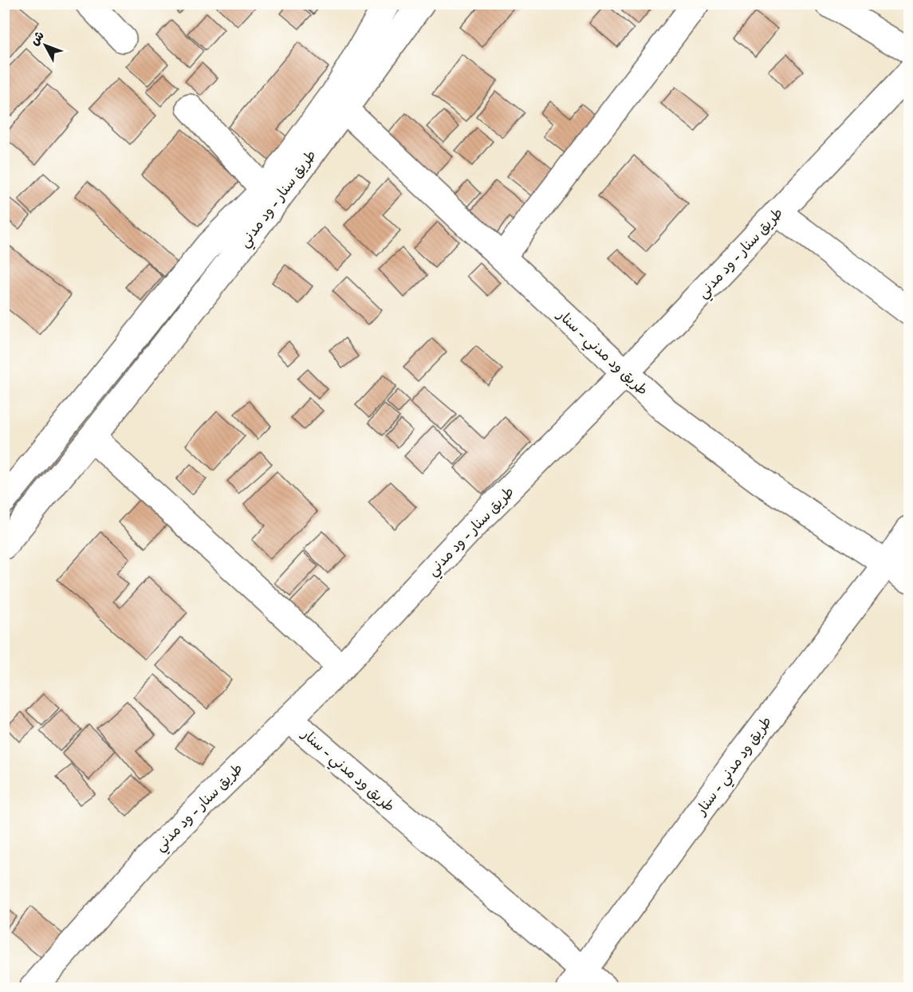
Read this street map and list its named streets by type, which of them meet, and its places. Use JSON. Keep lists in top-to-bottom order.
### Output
{
  "streets": {
    "street": ["طريق سنار - ود مدني", "طريق ود مدني - سنار"]
  },
  "crossings": [
    ["طريق سنار - ود مدني", "طريق ود مدني - سنار"]
  ],
  "north": "top left"
}
